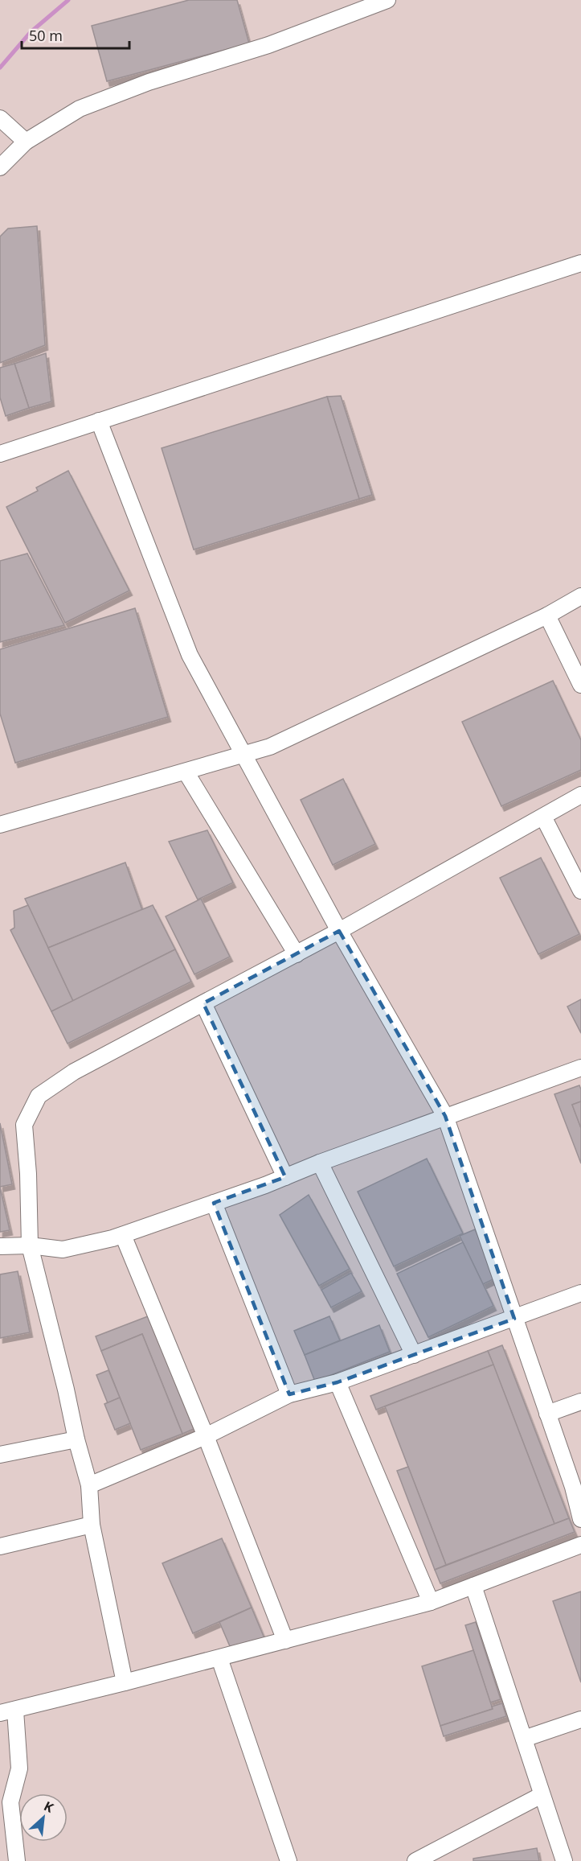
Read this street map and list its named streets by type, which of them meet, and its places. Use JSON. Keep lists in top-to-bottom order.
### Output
{
  "scale_bar": "50 m",
  "north": "top right"
}
